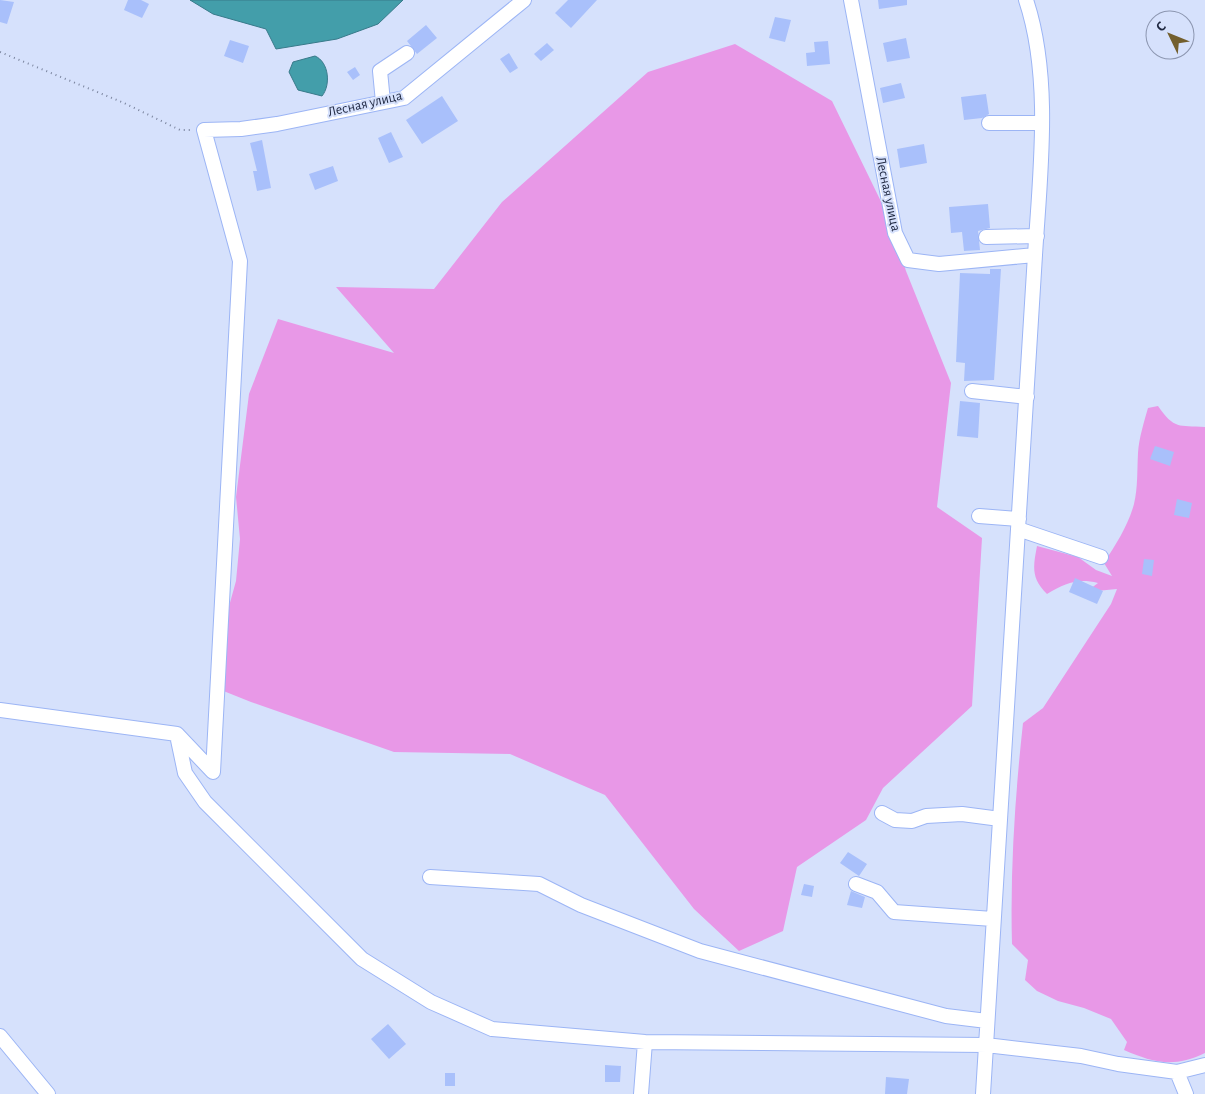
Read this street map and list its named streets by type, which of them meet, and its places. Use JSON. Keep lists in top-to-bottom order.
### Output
{
  "streets": {
    "street": ["Лесная улица"]
  },
  "north": "top left"
}
